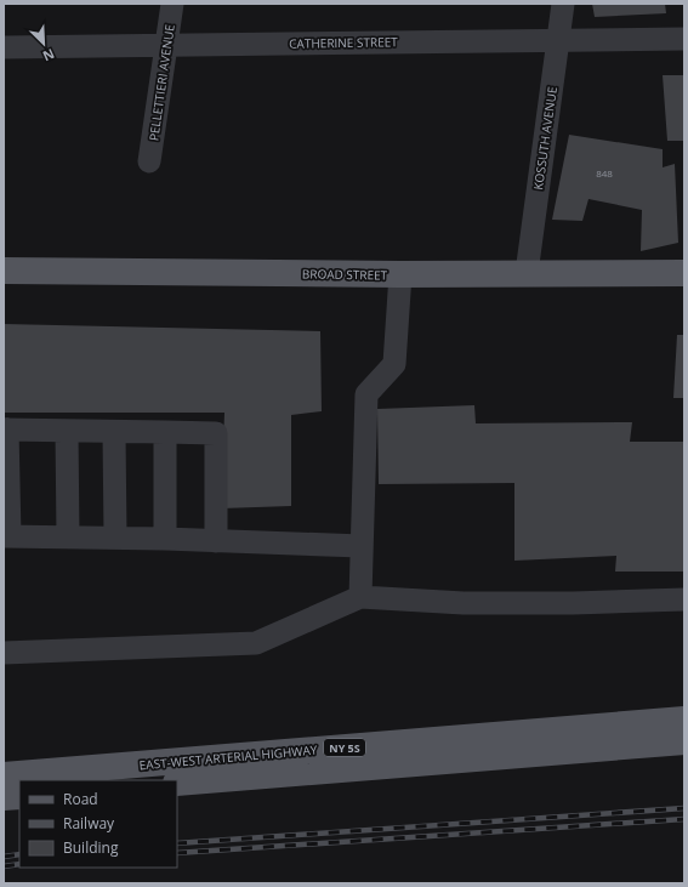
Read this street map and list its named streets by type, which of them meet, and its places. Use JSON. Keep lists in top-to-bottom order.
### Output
{
  "streets": {
    "main road": ["BROAD STREET", "NY 5S", "EAST-WEST ARTERIAL HIGHWAY"],
    "street": ["CATHERINE STREET", "PELLETTIERI AVENUE", "KOSSUTH AVENUE"]
  },
  "crossings": [
    ["CATHERINE STREET", "PELLETTIERI AVENUE"],
    ["CATHERINE STREET", "KOSSUTH AVENUE"],
    ["KOSSUTH AVENUE", "BROAD STREET"]
  ],
  "house_numbers": ["848"],
  "legend": ["Road", "Railway", "Building"],
  "north": "bottom right"
}
